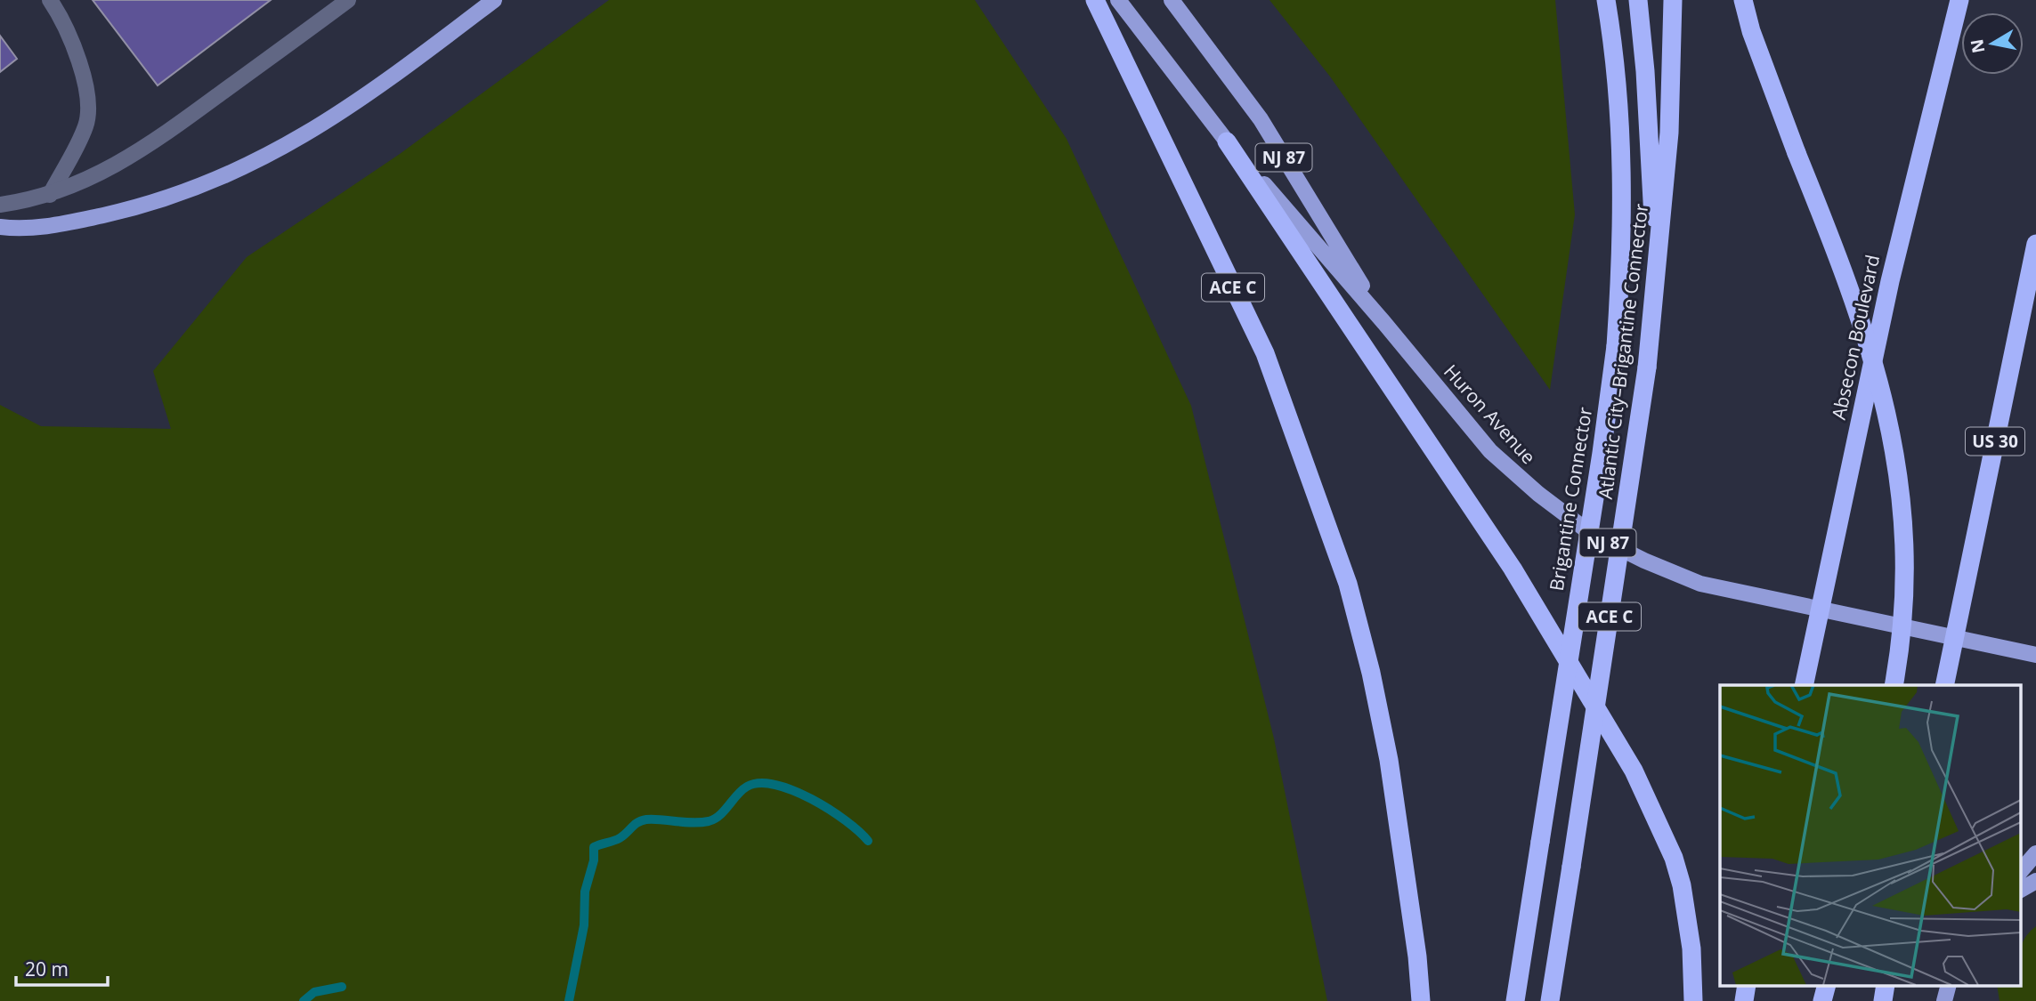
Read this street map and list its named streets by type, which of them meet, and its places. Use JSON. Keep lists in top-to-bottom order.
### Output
{
  "streets": {
    "highway": [
      "ACE C",
      "Absecon Boulevard",
      "Atlantic City–Brigantine Connector",
      "US 30",
      "Brigantine Connector"
    ],
    "main road": ["NJ 87", "Huron Avenue"]
  },
  "crossings": [
    ["NJ 87", "Absecon Boulevard"],
    ["NJ 87", "Huron Avenue"],
    ["NJ 87", "US 30"],
    ["Absecon Boulevard", "Huron Avenue"]
  ],
  "scale_bar": "20 m",
  "north": "left"
}
